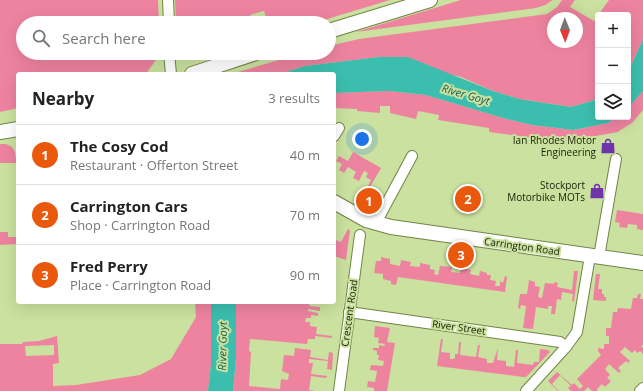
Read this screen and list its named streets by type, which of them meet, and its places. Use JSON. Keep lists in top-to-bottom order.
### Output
{
  "streets": {
    "main road": ["Carrington Road"],
    "street": ["Crescent Road", "River Street"]
  },
  "crossings": [
    ["Crescent Road", "River Street"]
  ],
  "water": ["River Goyt"],
  "places": {
    "shop": ["Ian Rhodes Motor Engineering", "Stockport Motorbike MOTs"]
  },
  "north": "bottom",
  "page": {
    "map_buttons": ["+", "−"],
    "search": "Search here",
    "heading": ["Nearby", "3 results"],
    "list": [
      {
        "mark": "1",
        "name": "The Cosy Cod",
        "note": "Restaurant · Offerton Street",
        "value": "40 m"
      },
      {
        "mark": "2",
        "name": "Carrington Cars",
        "note": "Shop · Carrington Road",
        "value": "70 m"
      },
      {
        "mark": "3",
        "name": "Fred Perry",
        "note": "Place · Carrington Road",
        "value": "90 m"
      }
    ],
    "pins": ["2", "1", "3"]
  }
}
